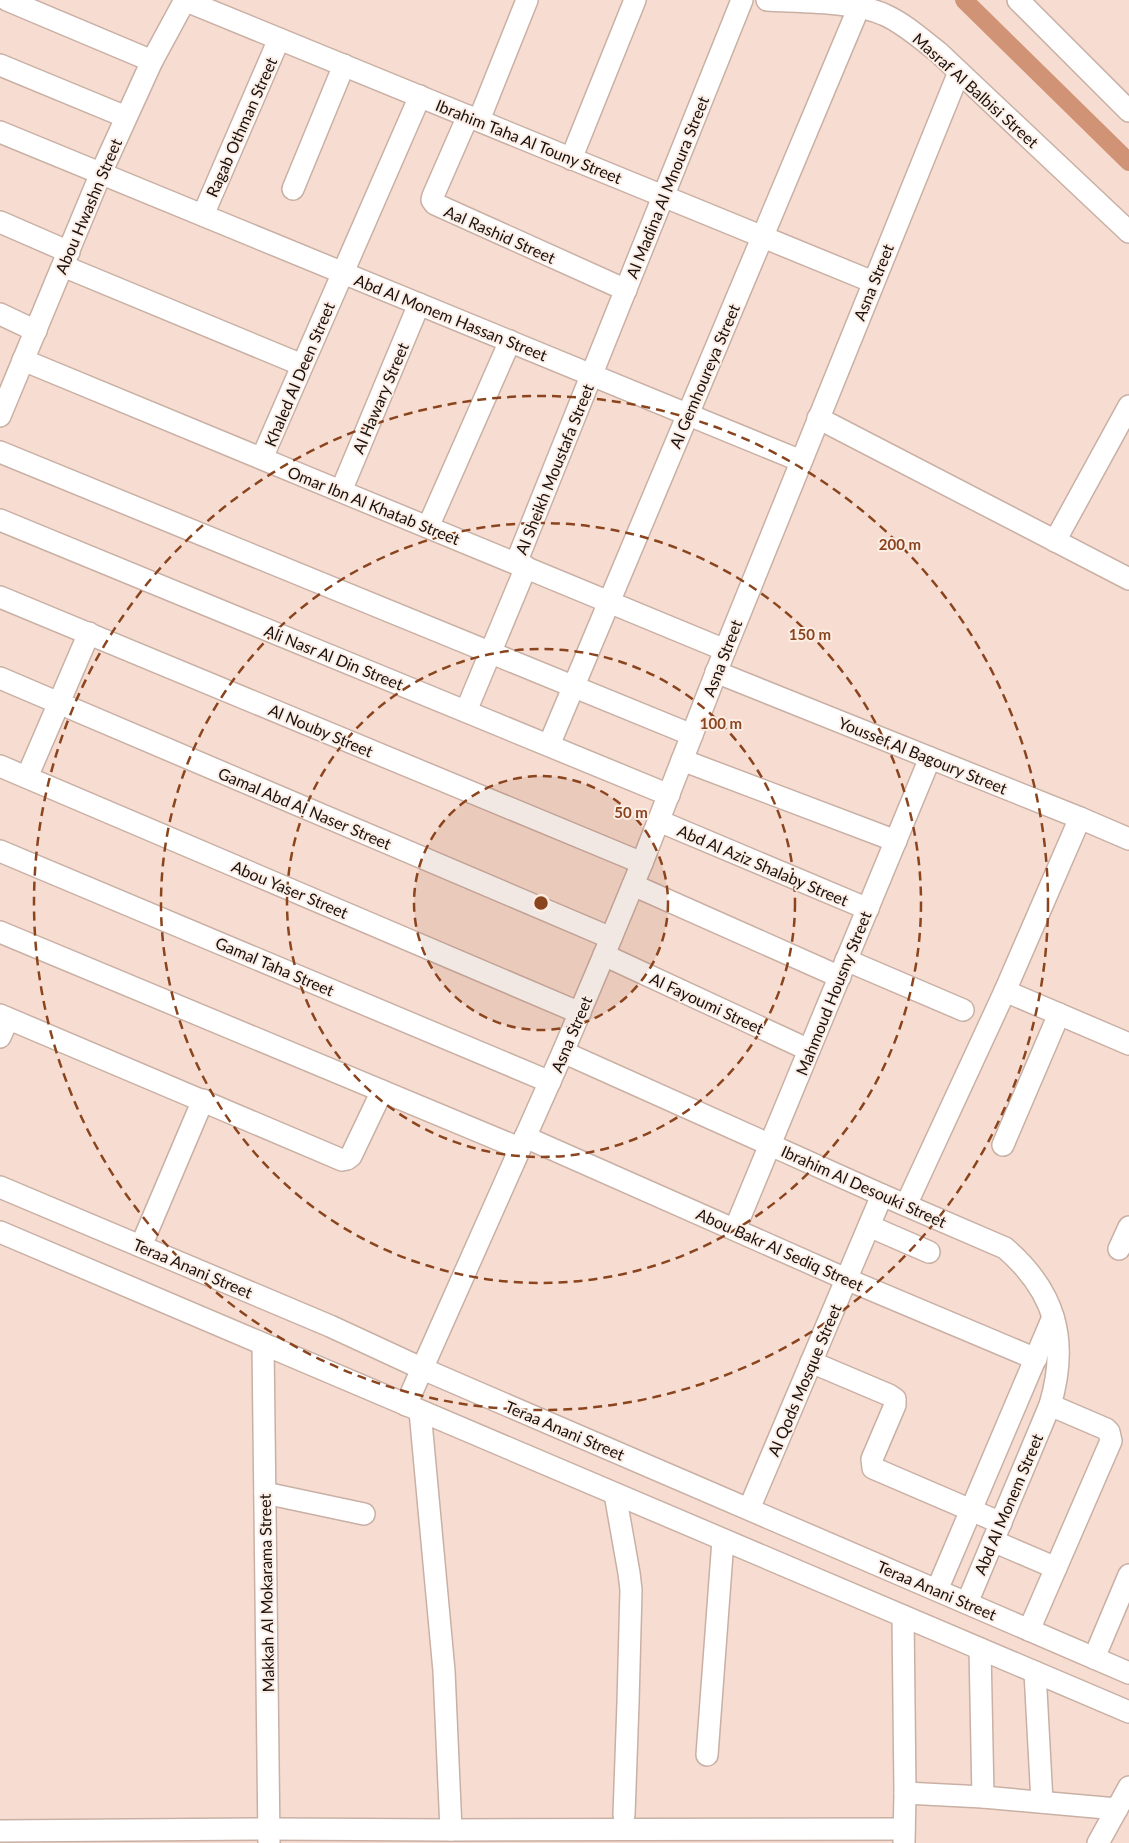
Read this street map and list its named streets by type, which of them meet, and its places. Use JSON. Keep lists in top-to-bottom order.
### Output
{
  "streets": {
    "street": [
      "Masraf Al Balbisi Street",
      "Ragab Othman Street",
      "Ibrahim Taha Al Touny Street",
      "Al Madina Al Mnoura Street",
      "Abou Hwashn Street",
      "Aal Rashid Street",
      "Asna Street",
      "Abd Al Monem Hassan Street",
      "Khaled Al Deen Street",
      "Al Gemhoureya Street",
      "Al Hawary Street",
      "Al Sheikh Moustafa Street",
      "Omar Ibn Al Khatab Street",
      "Ali Nasr Al Din Street",
      "Al Nouby Street",
      "Youssef Al Bagoury Street",
      "Gamal Abd Al Naser Street",
      "Abd Al Aziz Shalaby Street",
      "Abou Yaser Street",
      "Gamal Taha Street",
      "Mahmoud Housny Street",
      "Al Fayoumi Street",
      "Ibrahim Al Desouki Street",
      "Abou Bakr Al Sediq Street",
      "Teraa Anani Street",
      "Al Qods Mosque Street",
      "Abd Al Monem Street",
      "Makkah Al Mokarama Street"
    ]
  },
  "crossings": [
    ["Masraf Al Balbisi Street", "Asna Street"],
    ["Masraf Al Balbisi Street", "Al Gemhoureya Street"],
    ["Ragab Othman Street", "Ibrahim Taha Al Touny Street"],
    ["Ragab Othman Street", "Abd Al Monem Hassan Street"],
    ["Ibrahim Taha Al Touny Street", "Al Madina Al Mnoura Street"],
    ["Ibrahim Taha Al Touny Street", "Abou Hwashn Street"],
    ["Ibrahim Taha Al Touny Street", "Aal Rashid Street"],
    ["Ibrahim Taha Al Touny Street", "Asna Street"],
    ["Ibrahim Taha Al Touny Street", "Khaled Al Deen Street"],
    ["Ibrahim Taha Al Touny Street", "Al Gemhoureya Street"],
    ["Al Madina Al Mnoura Street", "Aal Rashid Street"],
    ["Al Madina Al Mnoura Street", "Abd Al Monem Hassan Street"],
    ["Al Madina Al Mnoura Street", "Al Sheikh Moustafa Street"],
    ["Abou Hwashn Street", "Abd Al Monem Hassan Street"],
    ["Abou Hwashn Street", "Omar Ibn Al Khatab Street"],
    ["Asna Street", "Abd Al Monem Hassan Street"],
    ["Asna Street", "Omar Ibn Al Khatab Street"],
    ["Asna Street", "Ali Nasr Al Din Street"],
    ["Asna Street", "Al Nouby Street"],
    ["Asna Street", "Youssef Al Bagoury Street"],
    ["Asna Street", "Gamal Abd Al Naser Street"],
    ["Asna Street", "Abd Al Aziz Shalaby Street"],
    ["Asna Street", "Abou Yaser Street"],
    ["Asna Street", "Gamal Taha Street"],
    ["Asna Street", "Al Fayoumi Street"],
    ["Asna Street", "Ibrahim Al Desouki Street"],
    ["Asna Street", "Abou Bakr Al Sediq Street"],
    ["Asna Street", "Teraa Anani Street"],
    ["Abd Al Monem Hassan Street", "Khaled Al Deen Street"],
    ["Abd Al Monem Hassan Street", "Al Gemhoureya Street"],
    ["Abd Al Monem Hassan Street", "Al Hawary Street"],
    ["Abd Al Monem Hassan Street", "Al Sheikh Moustafa Street"],
    ["Khaled Al Deen Street", "Omar Ibn Al Khatab Street"],
    ["Al Gemhoureya Street", "Omar Ibn Al Khatab Street"],
    ["Al Gemhoureya Street", "Ali Nasr Al Din Street"],
    ["Al Hawary Street", "Omar Ibn Al Khatab Street"],
    ["Al Sheikh Moustafa Street", "Omar Ibn Al Khatab Street"],
    ["Al Sheikh Moustafa Street", "Ali Nasr Al Din Street"],
    ["Youssef Al Bagoury Street", "Mahmoud Housny Street"],
    ["Gamal Abd Al Naser Street", "Al Fayoumi Street"],
    ["Abd Al Aziz Shalaby Street", "Mahmoud Housny Street"],
    ["Mahmoud Housny Street", "Al Fayoumi Street"],
    ["Mahmoud Housny Street", "Ibrahim Al Desouki Street"],
    ["Mahmoud Housny Street", "Abou Bakr Al Sediq Street"],
    ["Ibrahim Al Desouki Street", "Al Qods Mosque Street"],
    ["Ibrahim Al Desouki Street", "Abd Al Monem Street"],
    ["Abou Bakr Al Sediq Street", "Al Qods Mosque Street"],
    ["Teraa Anani Street", "Al Qods Mosque Street"],
    ["Teraa Anani Street", "Abd Al Monem Street"]
  ],
  "rings": [
    "200 m",
    "150 m",
    "100 m",
    "50 m"
  ]
}
